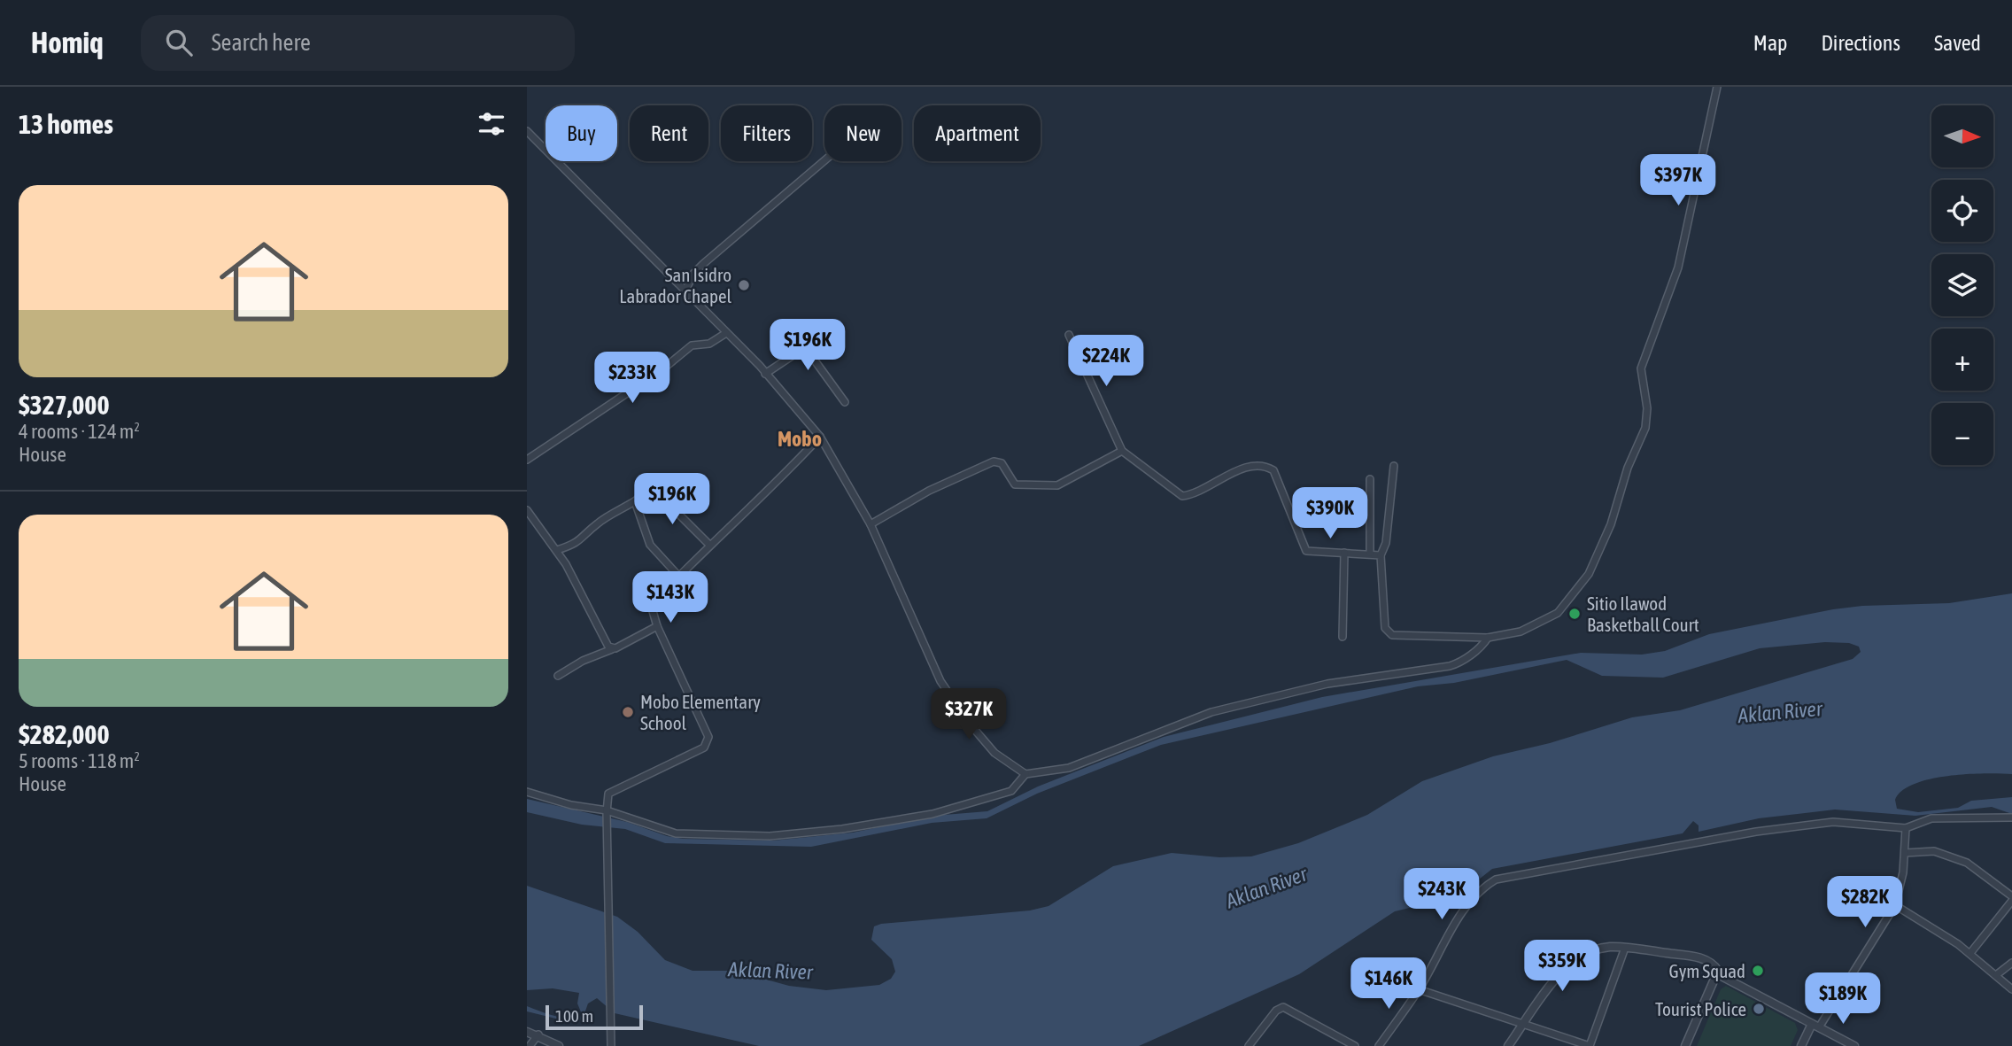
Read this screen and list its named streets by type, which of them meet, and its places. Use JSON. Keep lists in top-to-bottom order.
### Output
{
  "districts": ["Mobo"],
  "water": ["Aklan River"],
  "places": [
    "San Isidro Labrador Chapel",
    "Sitio Ilawod Basketball Court",
    "Mobo Elementary School",
    "Gym Squad",
    "Tourist Police"
  ],
  "scale_bar": "100 m",
  "north": "right",
  "page": {
    "header": "Homiq",
    "search": "Search here",
    "nav": ["Map", "Directions", "Saved"],
    "heading": "13 homes",
    "map_buttons": ["+", "−"],
    "chip": [
      "Buy",
      "Rent",
      "Filters",
      "New",
      "Apartment"
    ],
    "price": [
      "$397K",
      "$196K",
      "$224K",
      "$233K",
      "$196K",
      "$390K",
      "$143K",
      "$327K",
      "$243K",
      "$282K",
      "$359K",
      "$146K",
      "$189K"
    ],
    "list": [
      {
        "name": "$327,000",
        "note": "4 rooms · 124 m² · House"
      },
      {
        "name": "$282,000",
        "note": "5 rooms · 118 m² · House"
      }
    ],
    "scale": "100 m"
  }
}
